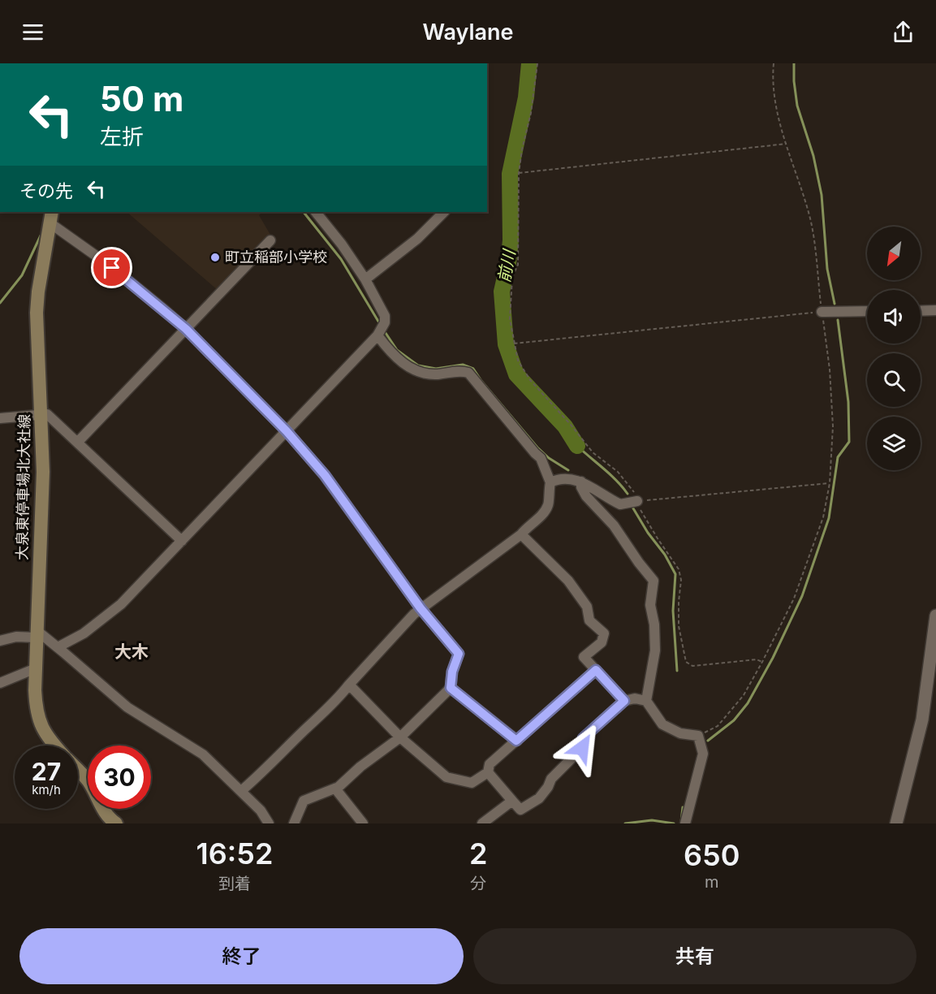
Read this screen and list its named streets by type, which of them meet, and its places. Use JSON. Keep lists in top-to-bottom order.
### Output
{
  "streets": {
    "main road": ["大泉東停車場北大社線"]
  },
  "districts": ["大木"],
  "water": ["前川"],
  "places": ["町立稲部小学校"],
  "north": "bottom left",
  "page": {
    "header": "Waylane",
    "turn": ["50 m", "左折"],
    "then": "その先",
    "speed": "27 km/h",
    "limit": "30",
    "eta": [
      "16:52",
      "到着",
      "2",
      "分",
      "650",
      "m"
    ],
    "buttons": ["終了", "共有"]
  }
}
